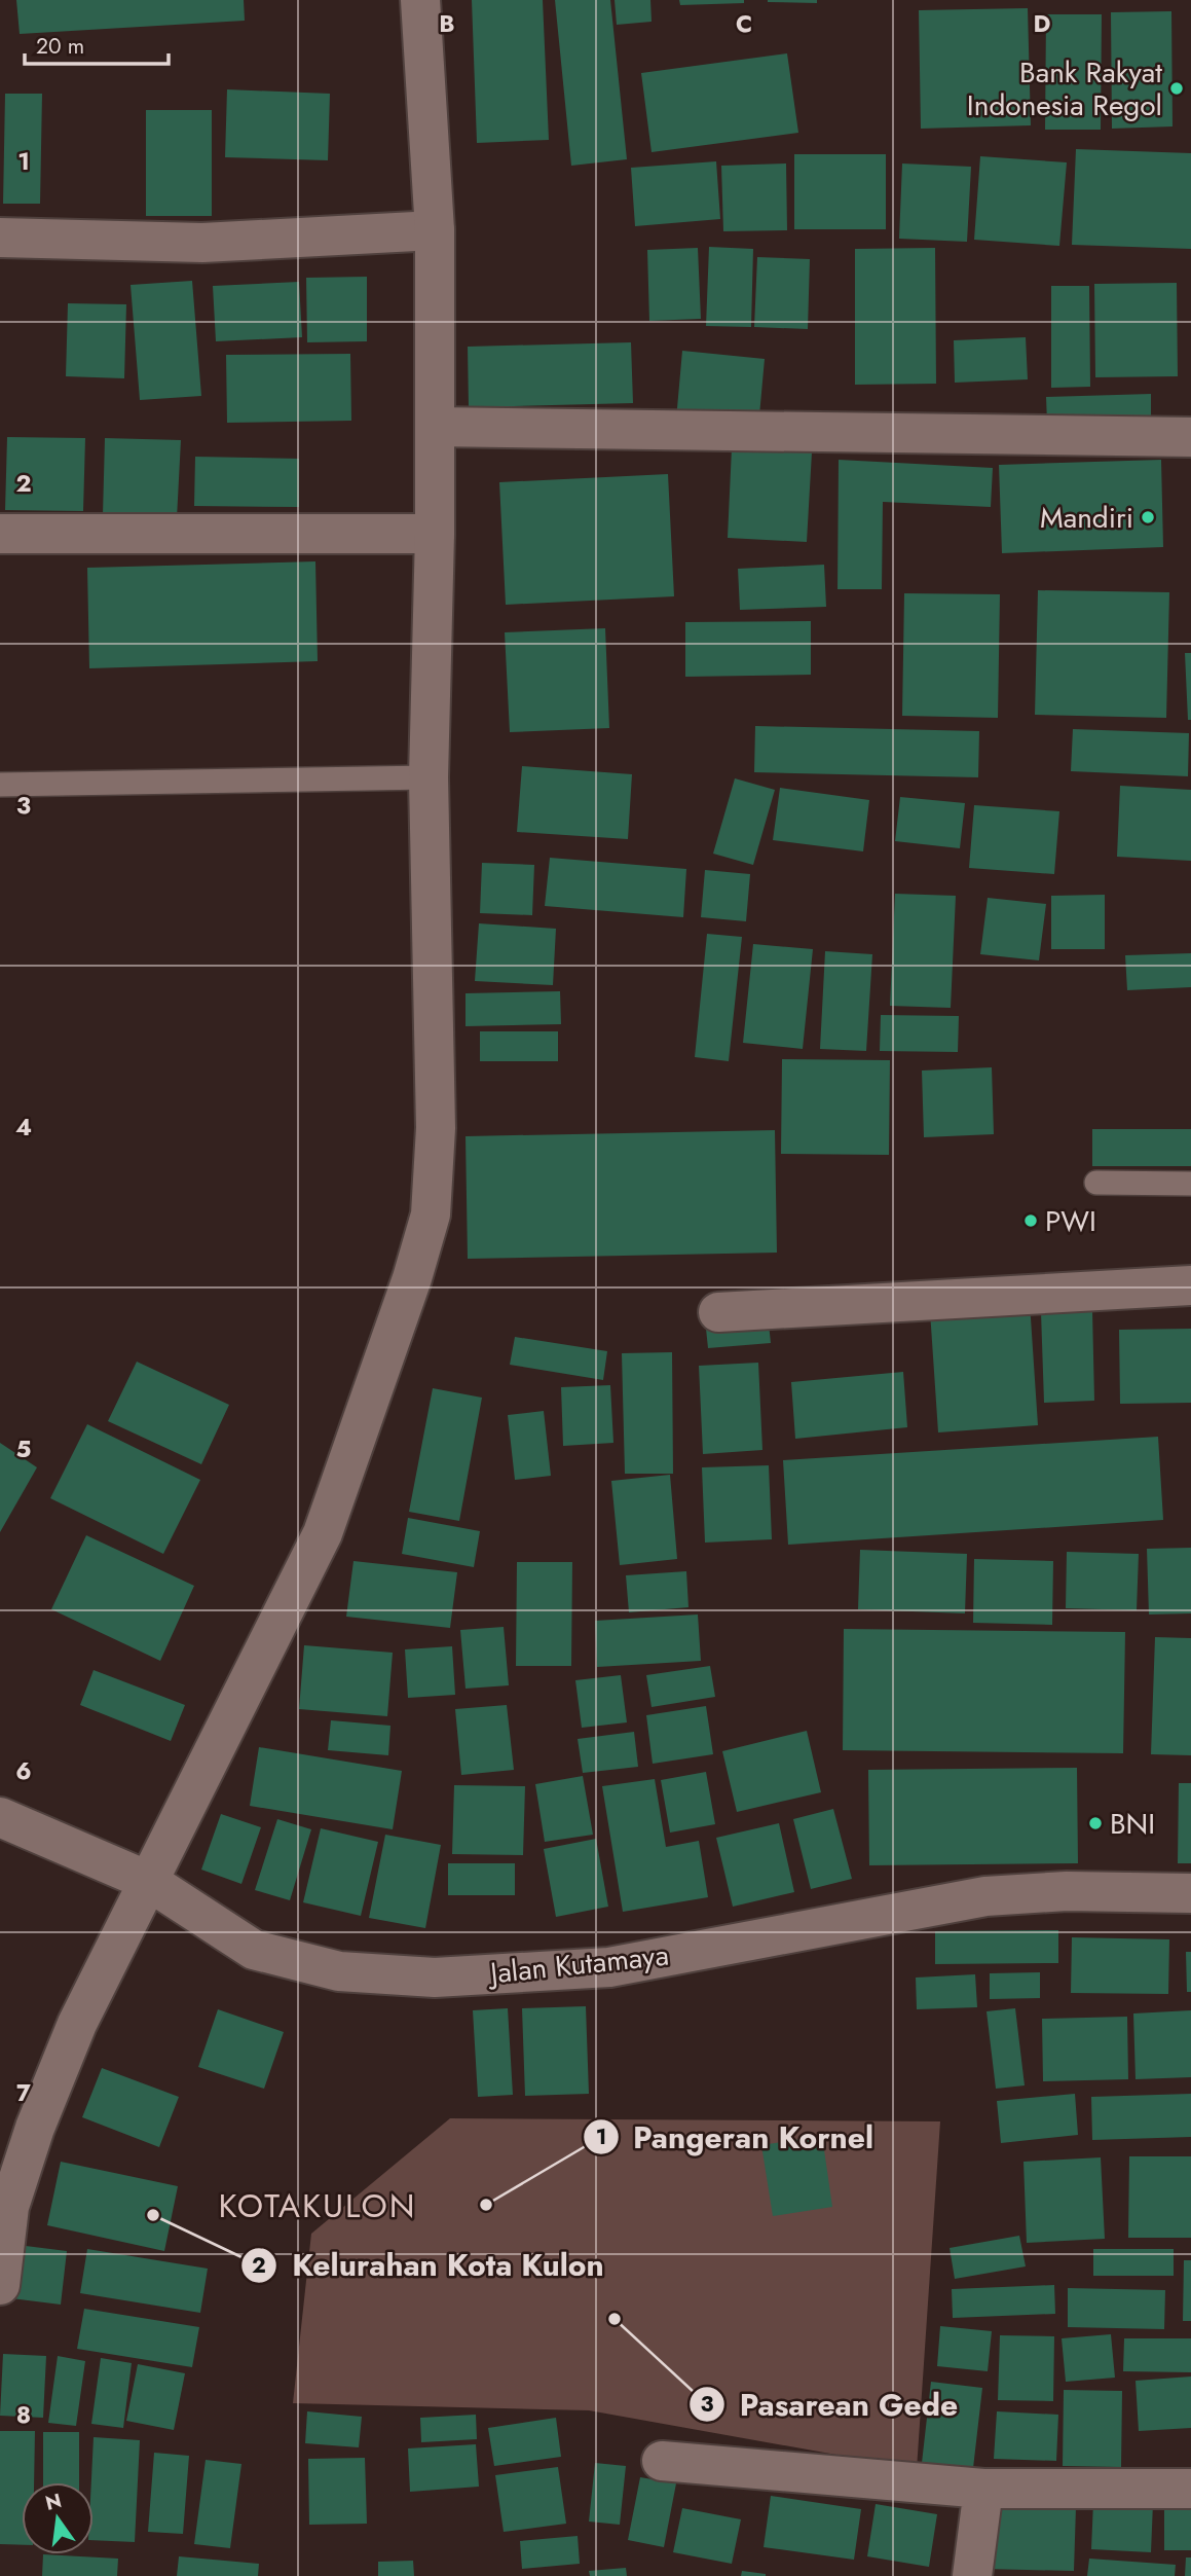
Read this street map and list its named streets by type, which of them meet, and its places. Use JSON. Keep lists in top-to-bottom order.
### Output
{
  "streets": {
    "street": ["Jalan Kutamaya"]
  },
  "districts": ["KOTAKULON"],
  "places": [
    "Bank Rakyat Indonesia Regol",
    "Mandiri",
    "PWI",
    "BNI",
    "Pangeran Kornel",
    "Kelurahan Kota Kulon",
    "Pasarean Gede"
  ],
  "scale_bar": "20 m",
  "north": "top",
  "grid": {
    "columns": ["B", "C", "D"],
    "rows": [
      "1",
      "2",
      "3",
      "4",
      "5",
      "6",
      "7",
      "8"
    ]
  }
}
